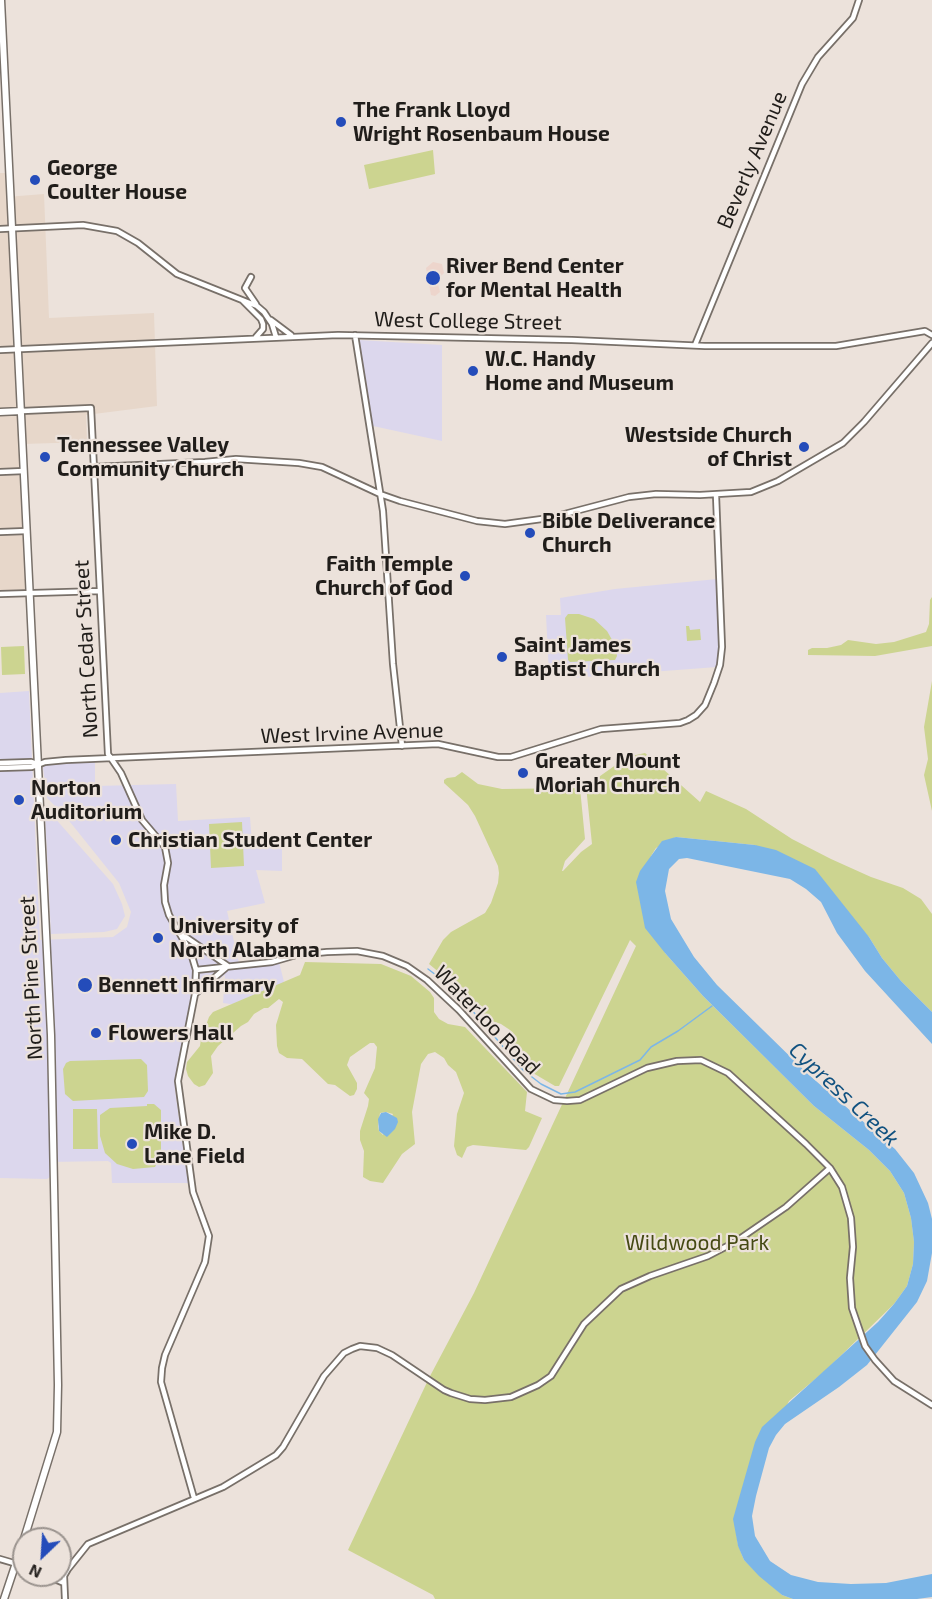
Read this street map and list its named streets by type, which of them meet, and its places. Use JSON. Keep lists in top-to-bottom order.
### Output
{
  "streets": {
    "main road": ["North Pine Street"],
    "street": [
      "Beverly Avenue",
      "West College Street",
      "North Cedar Street",
      "West Irvine Avenue",
      "Waterloo Road"
    ]
  },
  "crossings": [
    ["Beverly Avenue", "West College Street"],
    ["West College Street", "North Pine Street"],
    ["North Cedar Street", "West Irvine Avenue"],
    ["North Cedar Street", "North Pine Street"],
    ["North Cedar Street", "Waterloo Road"],
    ["West Irvine Avenue", "North Pine Street"]
  ],
  "water": ["Cypress Creek"],
  "parks": ["Wildwood Park"],
  "places": [
    "The Frank Lloyd Wright Rosenbaum House",
    "George Coulter House",
    "River Bend Center for Mental Health",
    "W.C. Handy Home and Museum",
    "Westside Church of Christ",
    "Tennessee Valley Community Church",
    "Bible Deliverance Church",
    "Faith Temple Church of God",
    "Saint James Baptist Church",
    "Greater Mount Moriah Church",
    "Norton Auditorium",
    "Christian Student Center",
    "University of North Alabama",
    "Bennett Infirmary",
    "Flowers Hall",
    "Mike D. Lane Field"
  ],
  "north": "bottom left"
}
